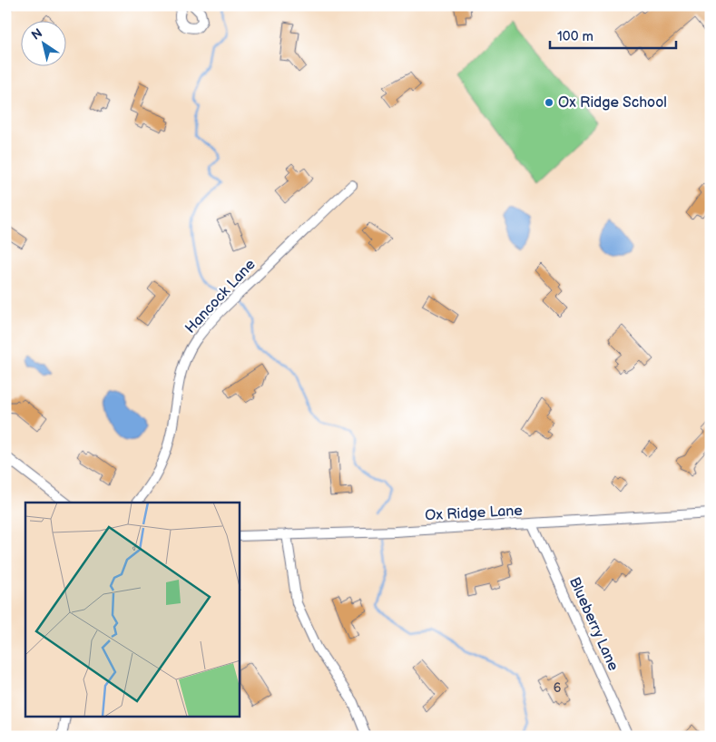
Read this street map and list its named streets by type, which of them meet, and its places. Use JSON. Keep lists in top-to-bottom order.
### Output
{
  "streets": {
    "street": ["Hancock Lane", "Ox Ridge Lane", "Blueberry Lane"]
  },
  "crossings": [
    ["Ox Ridge Lane", "Blueberry Lane"]
  ],
  "places": ["Ox Ridge School"],
  "house_numbers": ["6"],
  "scale_bar": "100 m",
  "north": "top left"
}
